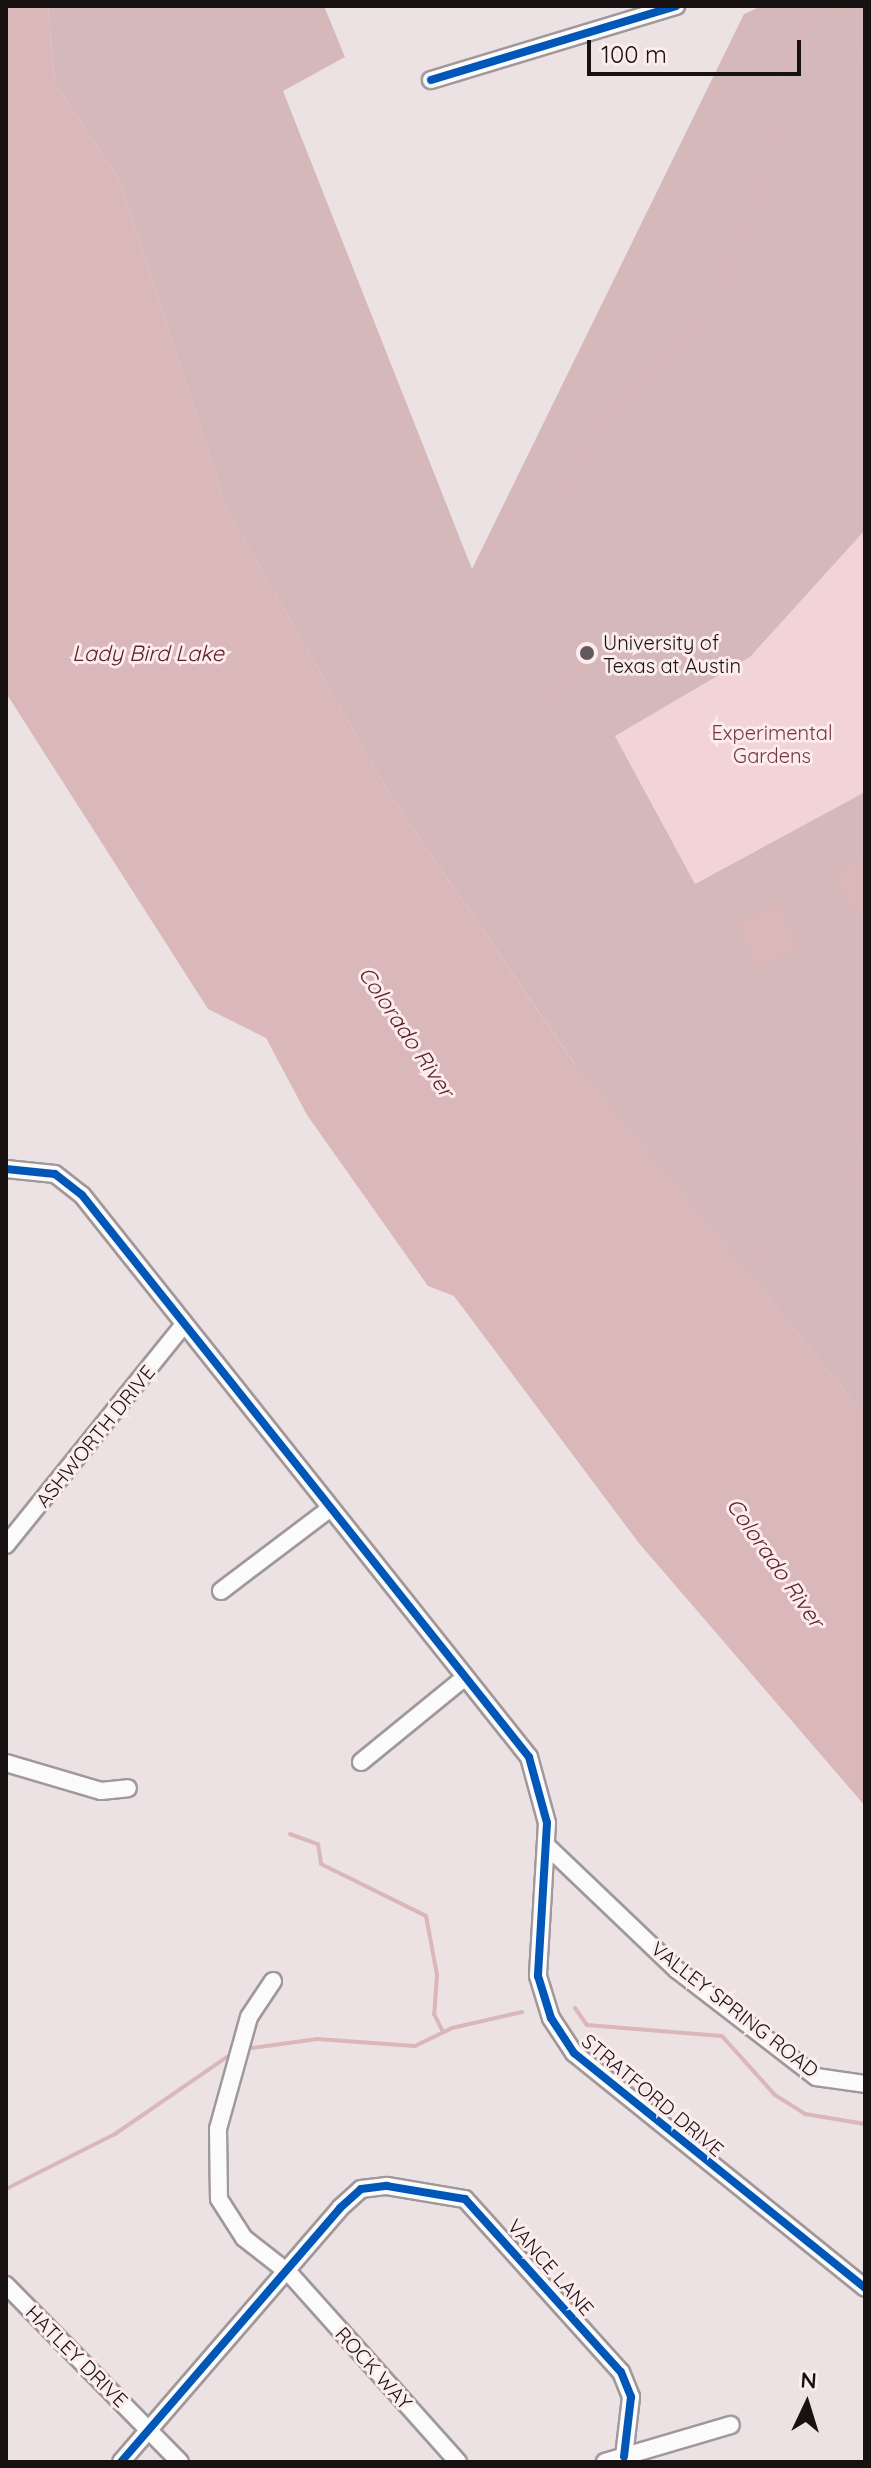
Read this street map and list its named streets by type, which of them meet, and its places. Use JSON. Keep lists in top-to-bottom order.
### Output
{
  "streets": {
    "street": [
      "ASHWORTH DRIVE",
      "VALLEY SPRING ROAD",
      "STRATFORD DRIVE",
      "VANCE LANE",
      "HATLEY DRIVE",
      "ROCK WAY"
    ]
  },
  "crossings": [
    ["ASHWORTH DRIVE", "STRATFORD DRIVE"],
    ["VALLEY SPRING ROAD", "STRATFORD DRIVE"],
    ["VANCE LANE", "ROCK WAY"]
  ],
  "water": ["Lady Bird Lake", "Colorado River"],
  "parks": ["Experimental Gardens"],
  "places": ["University of Texas at Austin"],
  "scale_bar": "100 m",
  "north": "top"
}
